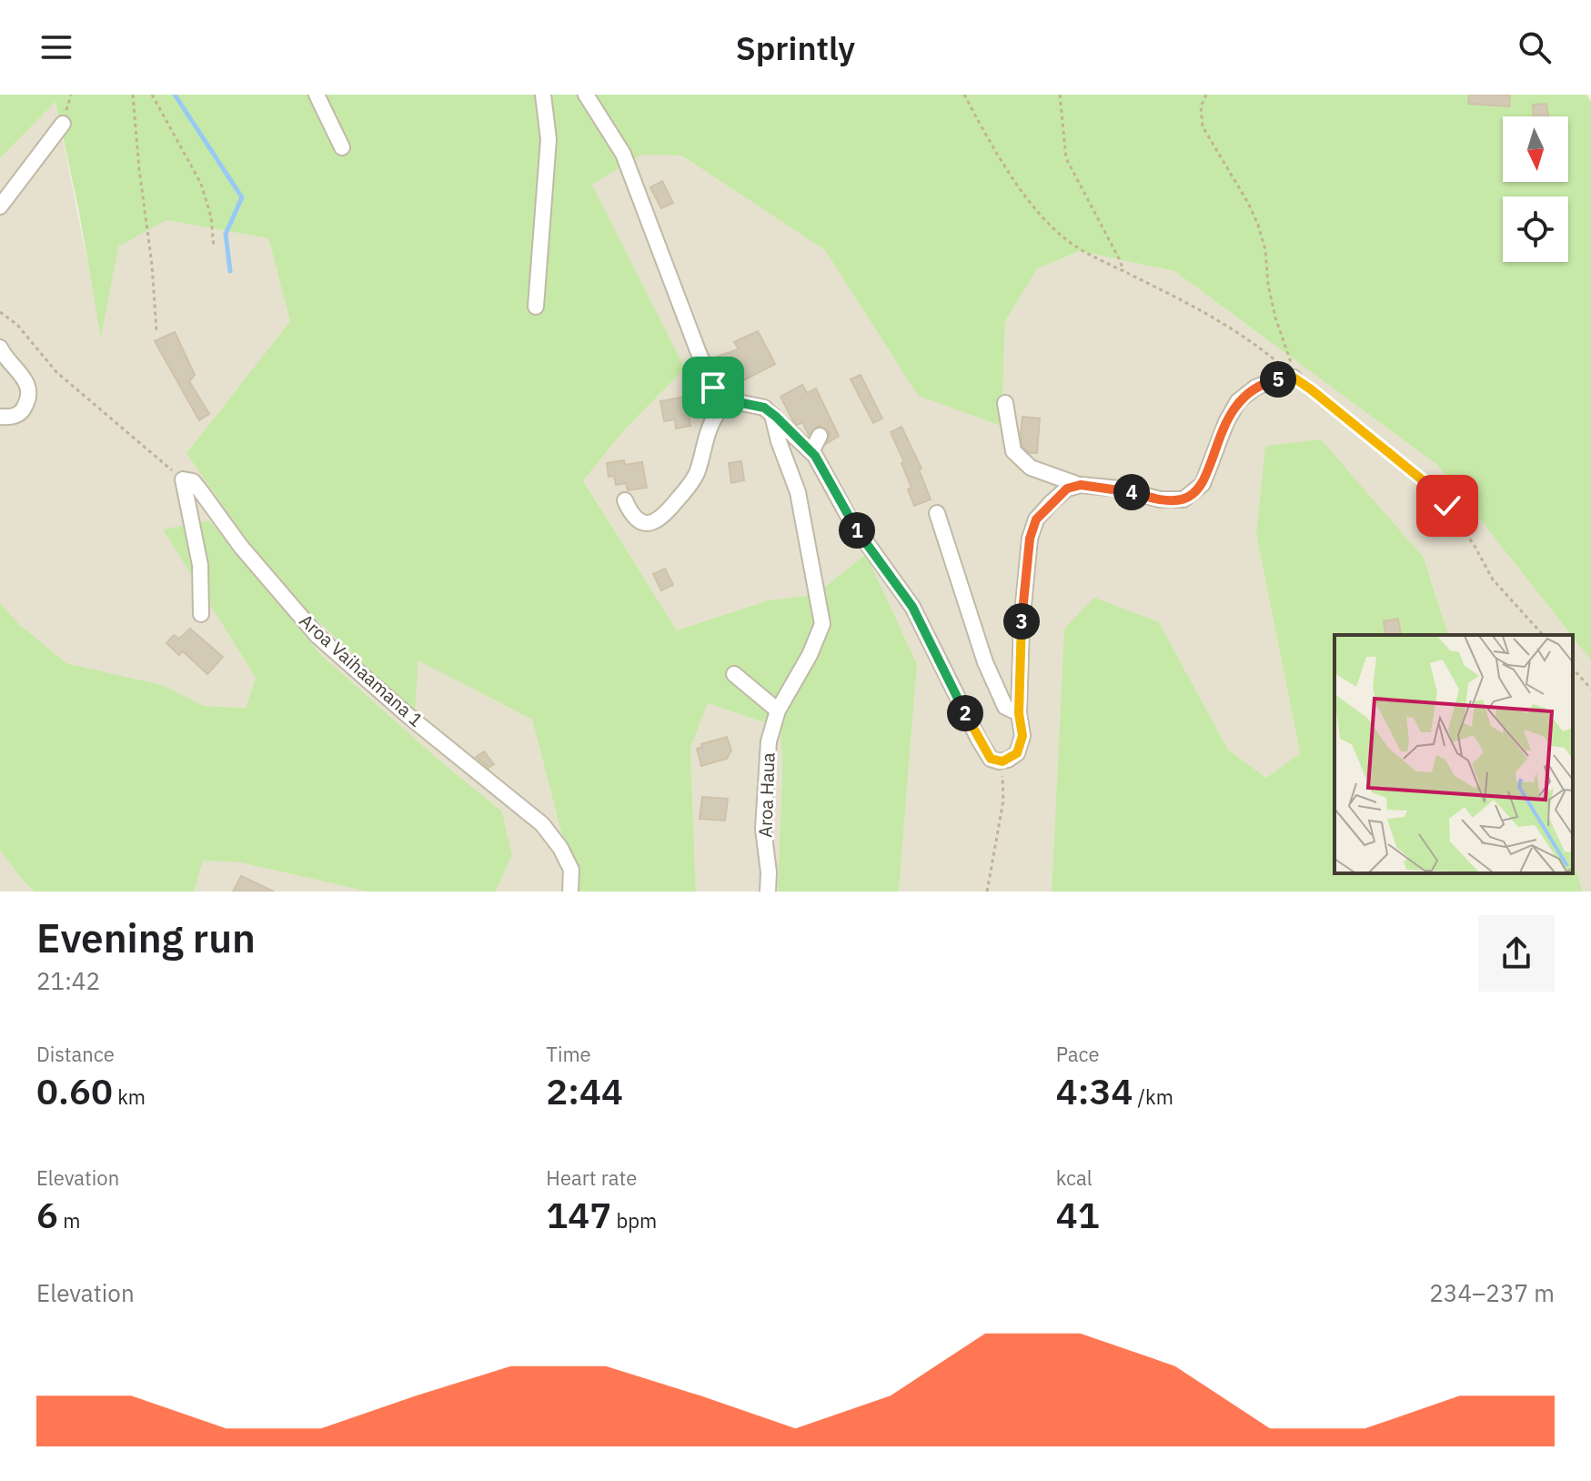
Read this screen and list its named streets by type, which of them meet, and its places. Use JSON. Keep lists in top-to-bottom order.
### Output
{
  "streets": {
    "street": ["Aroa Vaihaamana 1", "Aroa Haua"]
  },
  "north": "bottom",
  "page": {
    "header": "Sprintly",
    "pins": [
      "5",
      "4",
      "1",
      "3",
      "2"
    ],
    "heading": ["Evening run", "21:42"],
    "stats": [
      ["Distance", "0.60 km"],
      ["Time", "2:44"],
      ["Pace", "4:34 /km"],
      ["Elevation", "6 m"],
      ["Heart rate", "147 bpm"],
      ["kcal", "41"]
    ],
    "chart": ["Elevation", "234–237 m"]
  }
}
